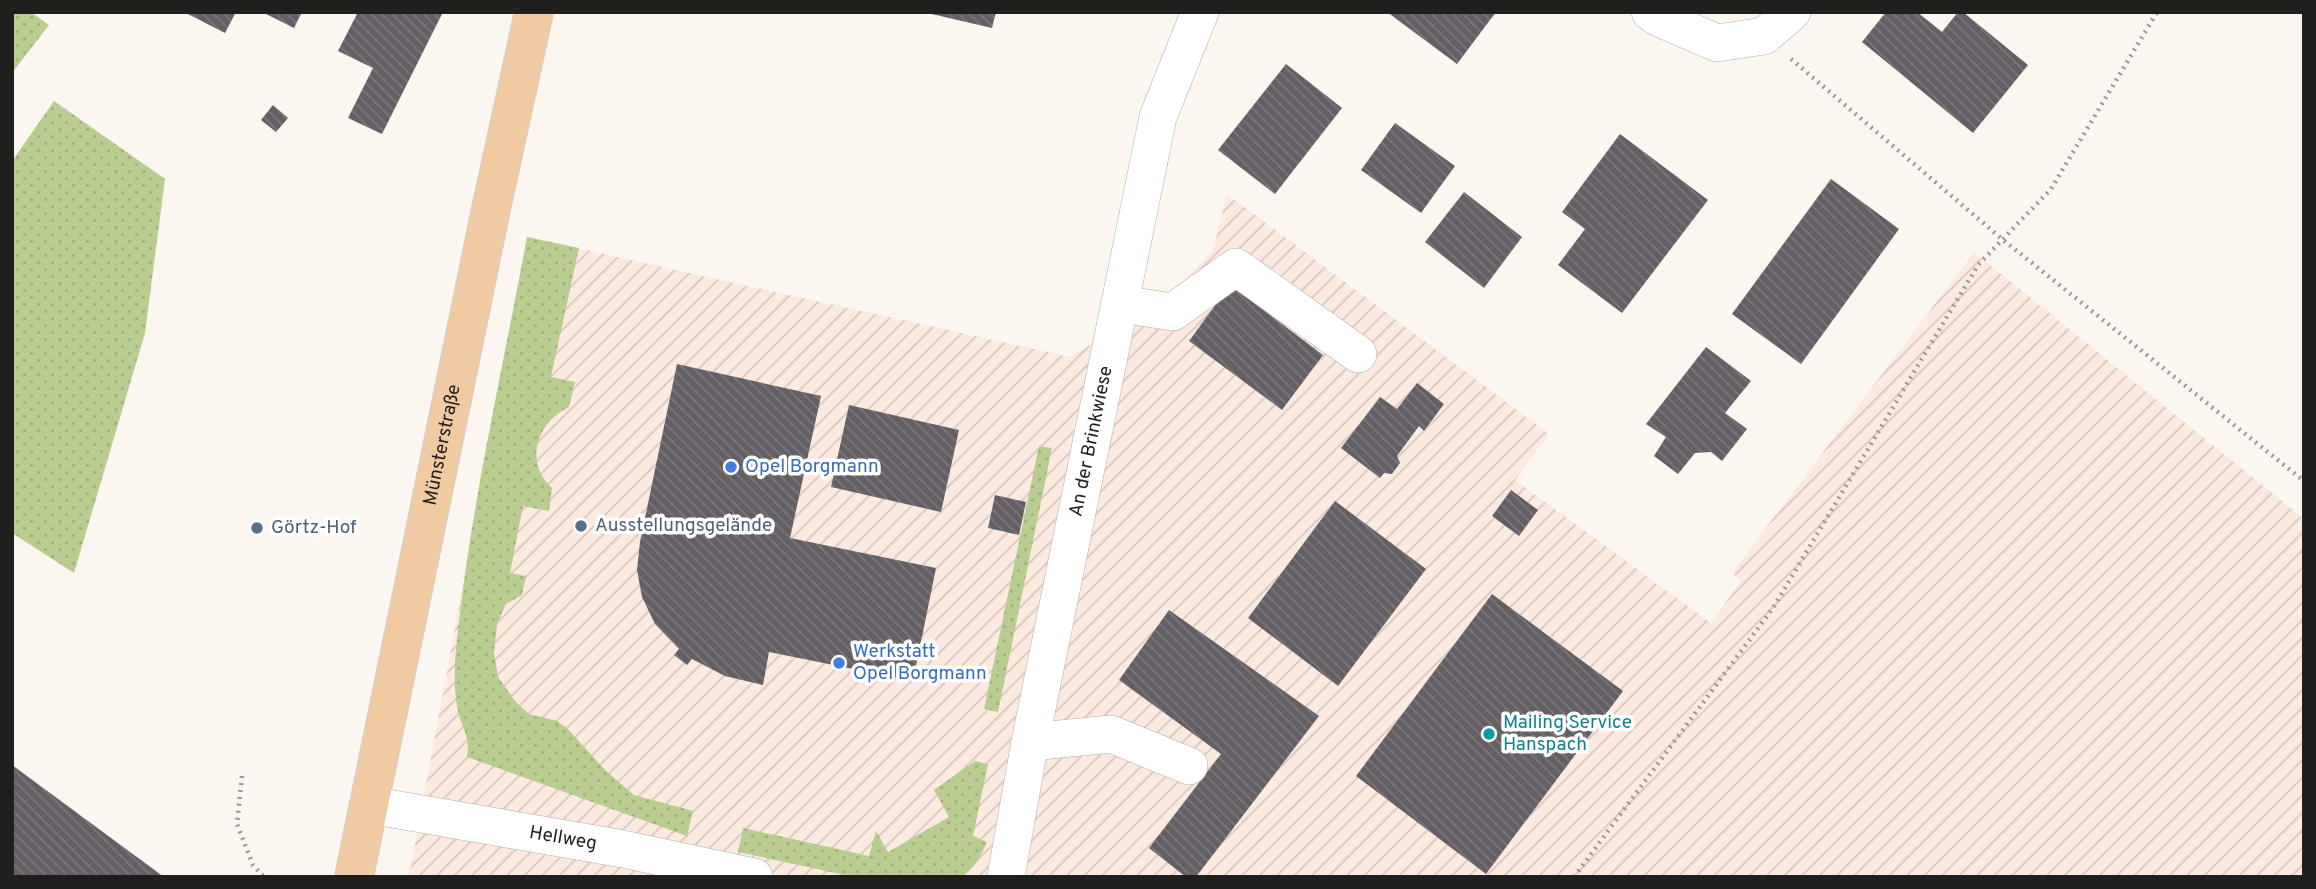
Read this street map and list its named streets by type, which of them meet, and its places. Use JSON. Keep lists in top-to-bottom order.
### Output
{
  "streets": {
    "main road": ["Münsterstraße"],
    "street": ["An der Brinkwiese", "Hellweg"]
  },
  "crossings": [
    ["Münsterstraße", "Hellweg"]
  ],
  "places": [
    "Opel Borgmann",
    "Ausstellungsgelände",
    "Görtz-Hof",
    "Werkstatt Opel Borgmann",
    "Mailing Service Hanspach"
  ]
}
